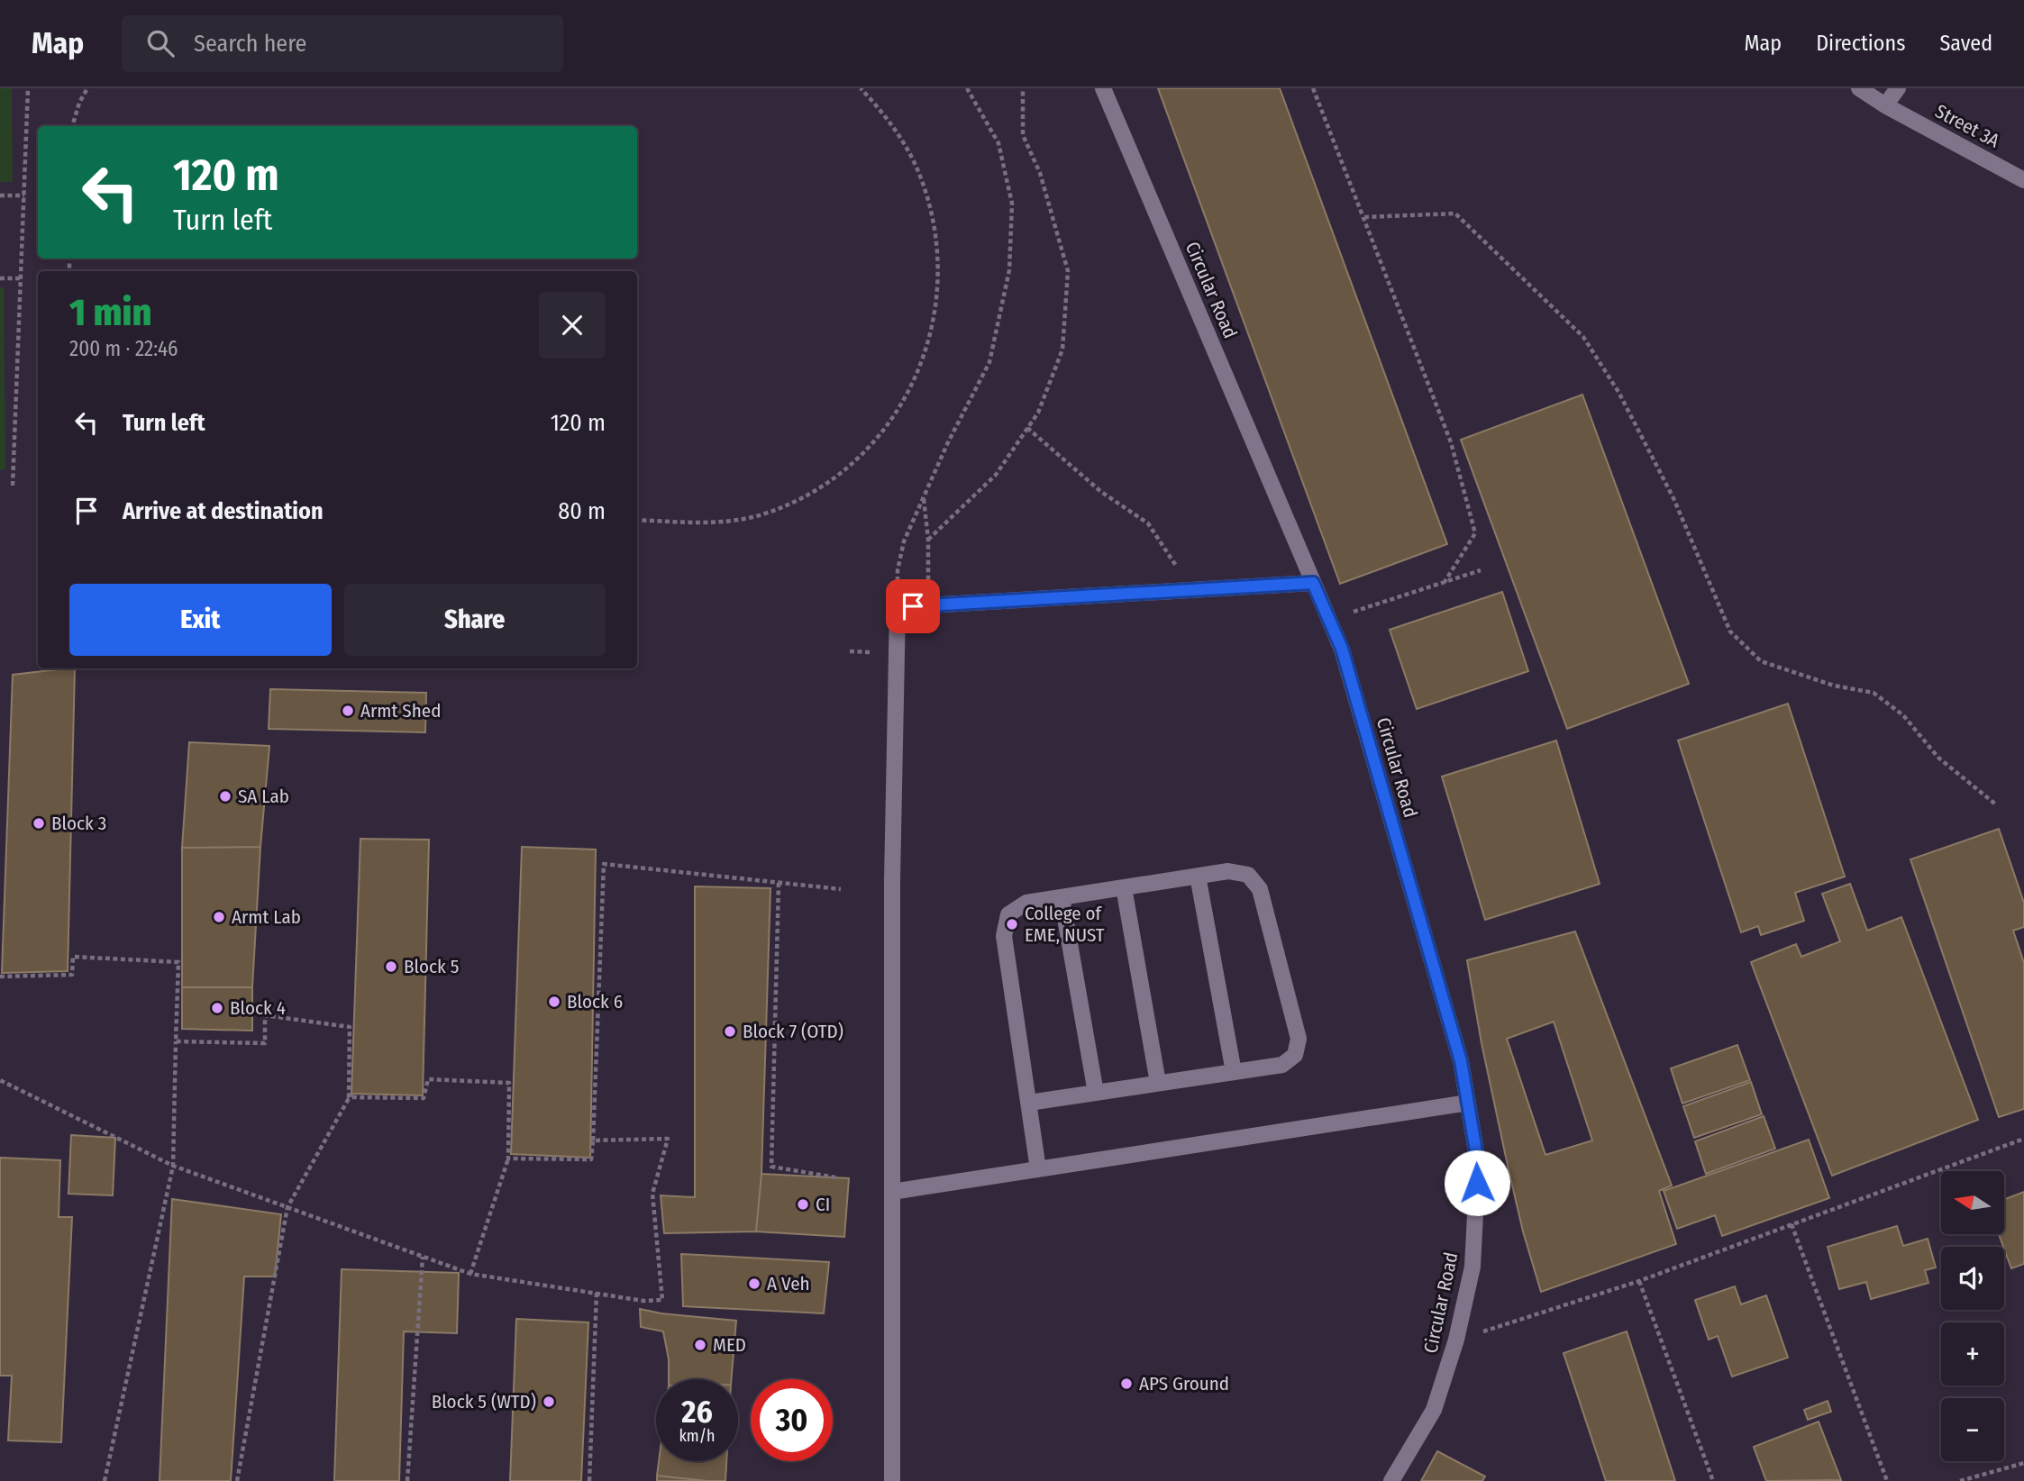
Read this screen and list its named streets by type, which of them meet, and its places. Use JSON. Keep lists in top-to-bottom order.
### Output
{
  "streets": {
    "street": ["Street 3A", "Circular Road"]
  },
  "places": [
    "Armt Shed",
    "SA Lab",
    "Block 3",
    "Armt Lab",
    "College of EME, NUST",
    "Block 5",
    "Block 6",
    "Block 4",
    "Block 7 (OTD)",
    "CI",
    "A Veh",
    "MED",
    "APS Ground",
    "Block 5 (WTD)"
  ],
  "north": "left",
  "page": {
    "header": "Map",
    "search": "Search here",
    "nav": ["Map", "Directions", "Saved"],
    "turn": ["120 m", "Turn left"],
    "heading": ["1 min", "200 m · 22:46"],
    "list": [
      {
        "name": "Turn left",
        "value": "120 m"
      },
      {
        "name": "Arrive at destination",
        "value": "80 m"
      }
    ],
    "buttons": ["Exit", "Share"],
    "map_buttons": ["+", "−"],
    "speed": "26 km/h",
    "limit": "30"
  }
}
